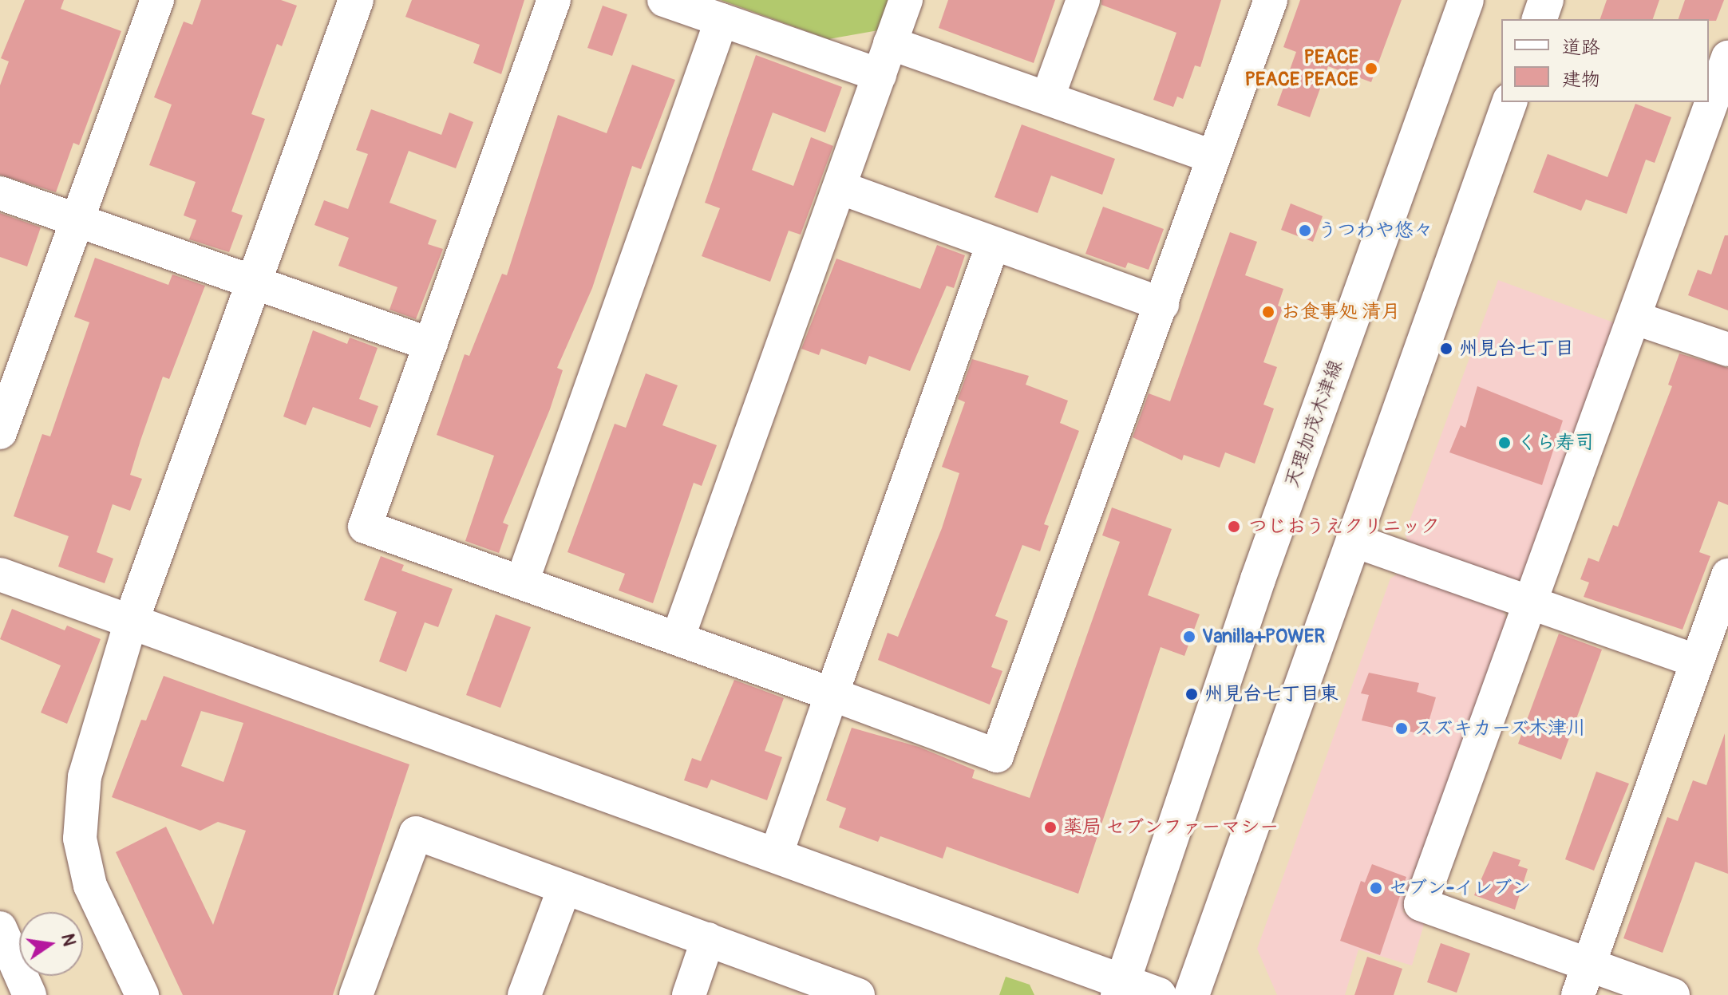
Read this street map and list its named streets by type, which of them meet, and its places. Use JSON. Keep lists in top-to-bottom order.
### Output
{
  "streets": {
    "main road": ["天理加茂木津線"]
  },
  "places": [
    "PEACE PEACE PEACE",
    "うつわや悠々",
    "お食事処 清月",
    "州見台七丁目",
    "くら寿司",
    "つじおうえクリニック",
    "Vanilla+POWER",
    "州見台七丁目東",
    "スズキカーズ木津川",
    "薬局 セブンファーマシー",
    "セブン-イレブン"
  ],
  "legend": ["道路", "建物"],
  "north": "right"
}
